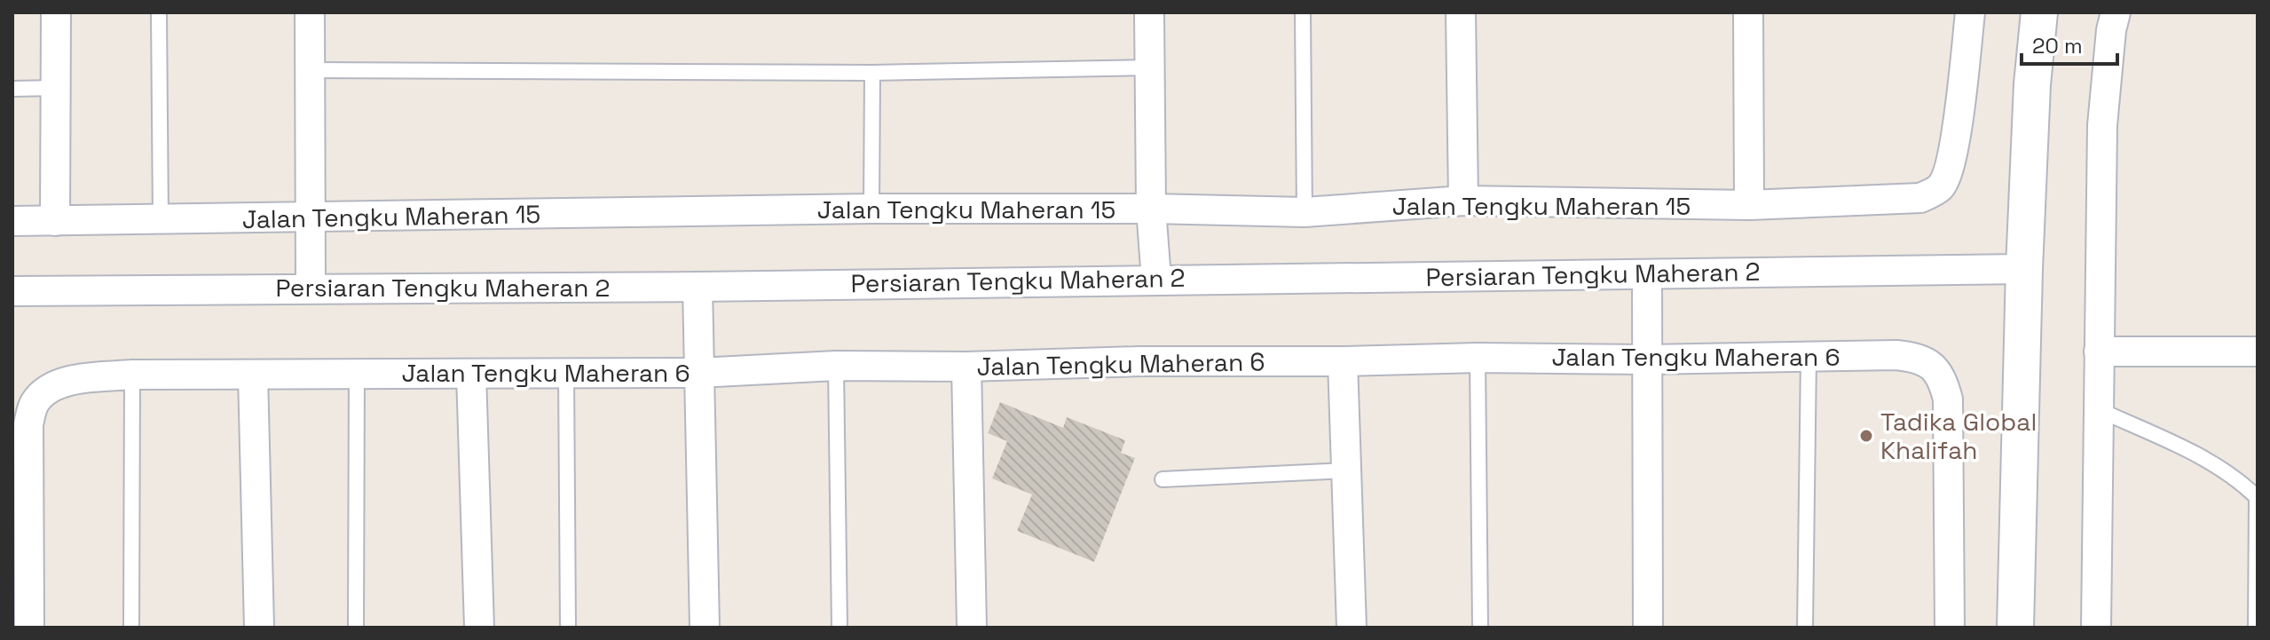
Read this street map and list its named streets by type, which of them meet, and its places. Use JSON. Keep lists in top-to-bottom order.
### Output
{
  "streets": {
    "street": ["Jalan Tengku Maheran 15", "Persiaran Tengku Maheran 2", "Jalan Tengku Maheran 6"]
  },
  "places": ["Tadika Global Khalifah"],
  "scale_bar": "20 m"
}
